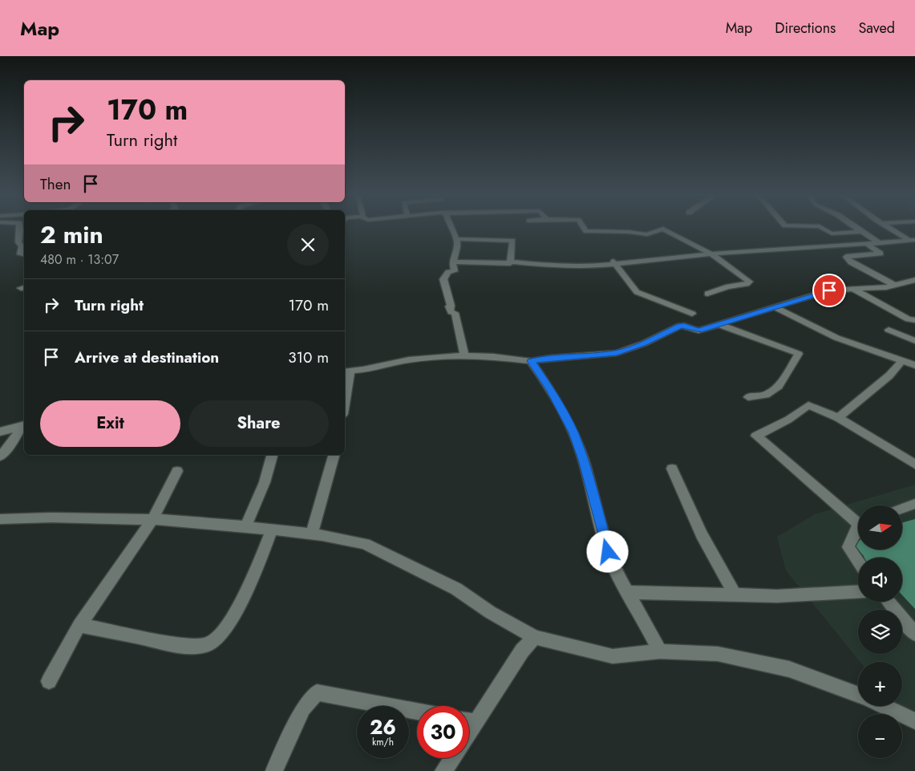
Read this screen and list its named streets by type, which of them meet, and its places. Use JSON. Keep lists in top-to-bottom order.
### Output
{
  "north": "right",
  "page": {
    "header": "Map",
    "nav": ["Map", "Directions", "Saved"],
    "turn": ["170 m", "Turn right"],
    "then": "Then",
    "heading": ["2 min", "480 m · 13:07"],
    "list": [
      {
        "name": "Turn right",
        "value": "170 m"
      },
      {
        "name": "Arrive at destination",
        "value": "310 m"
      }
    ],
    "buttons": ["Exit", "Share"],
    "map_buttons": ["+", "−"],
    "speed": "26 km/h",
    "limit": "30"
  }
}
